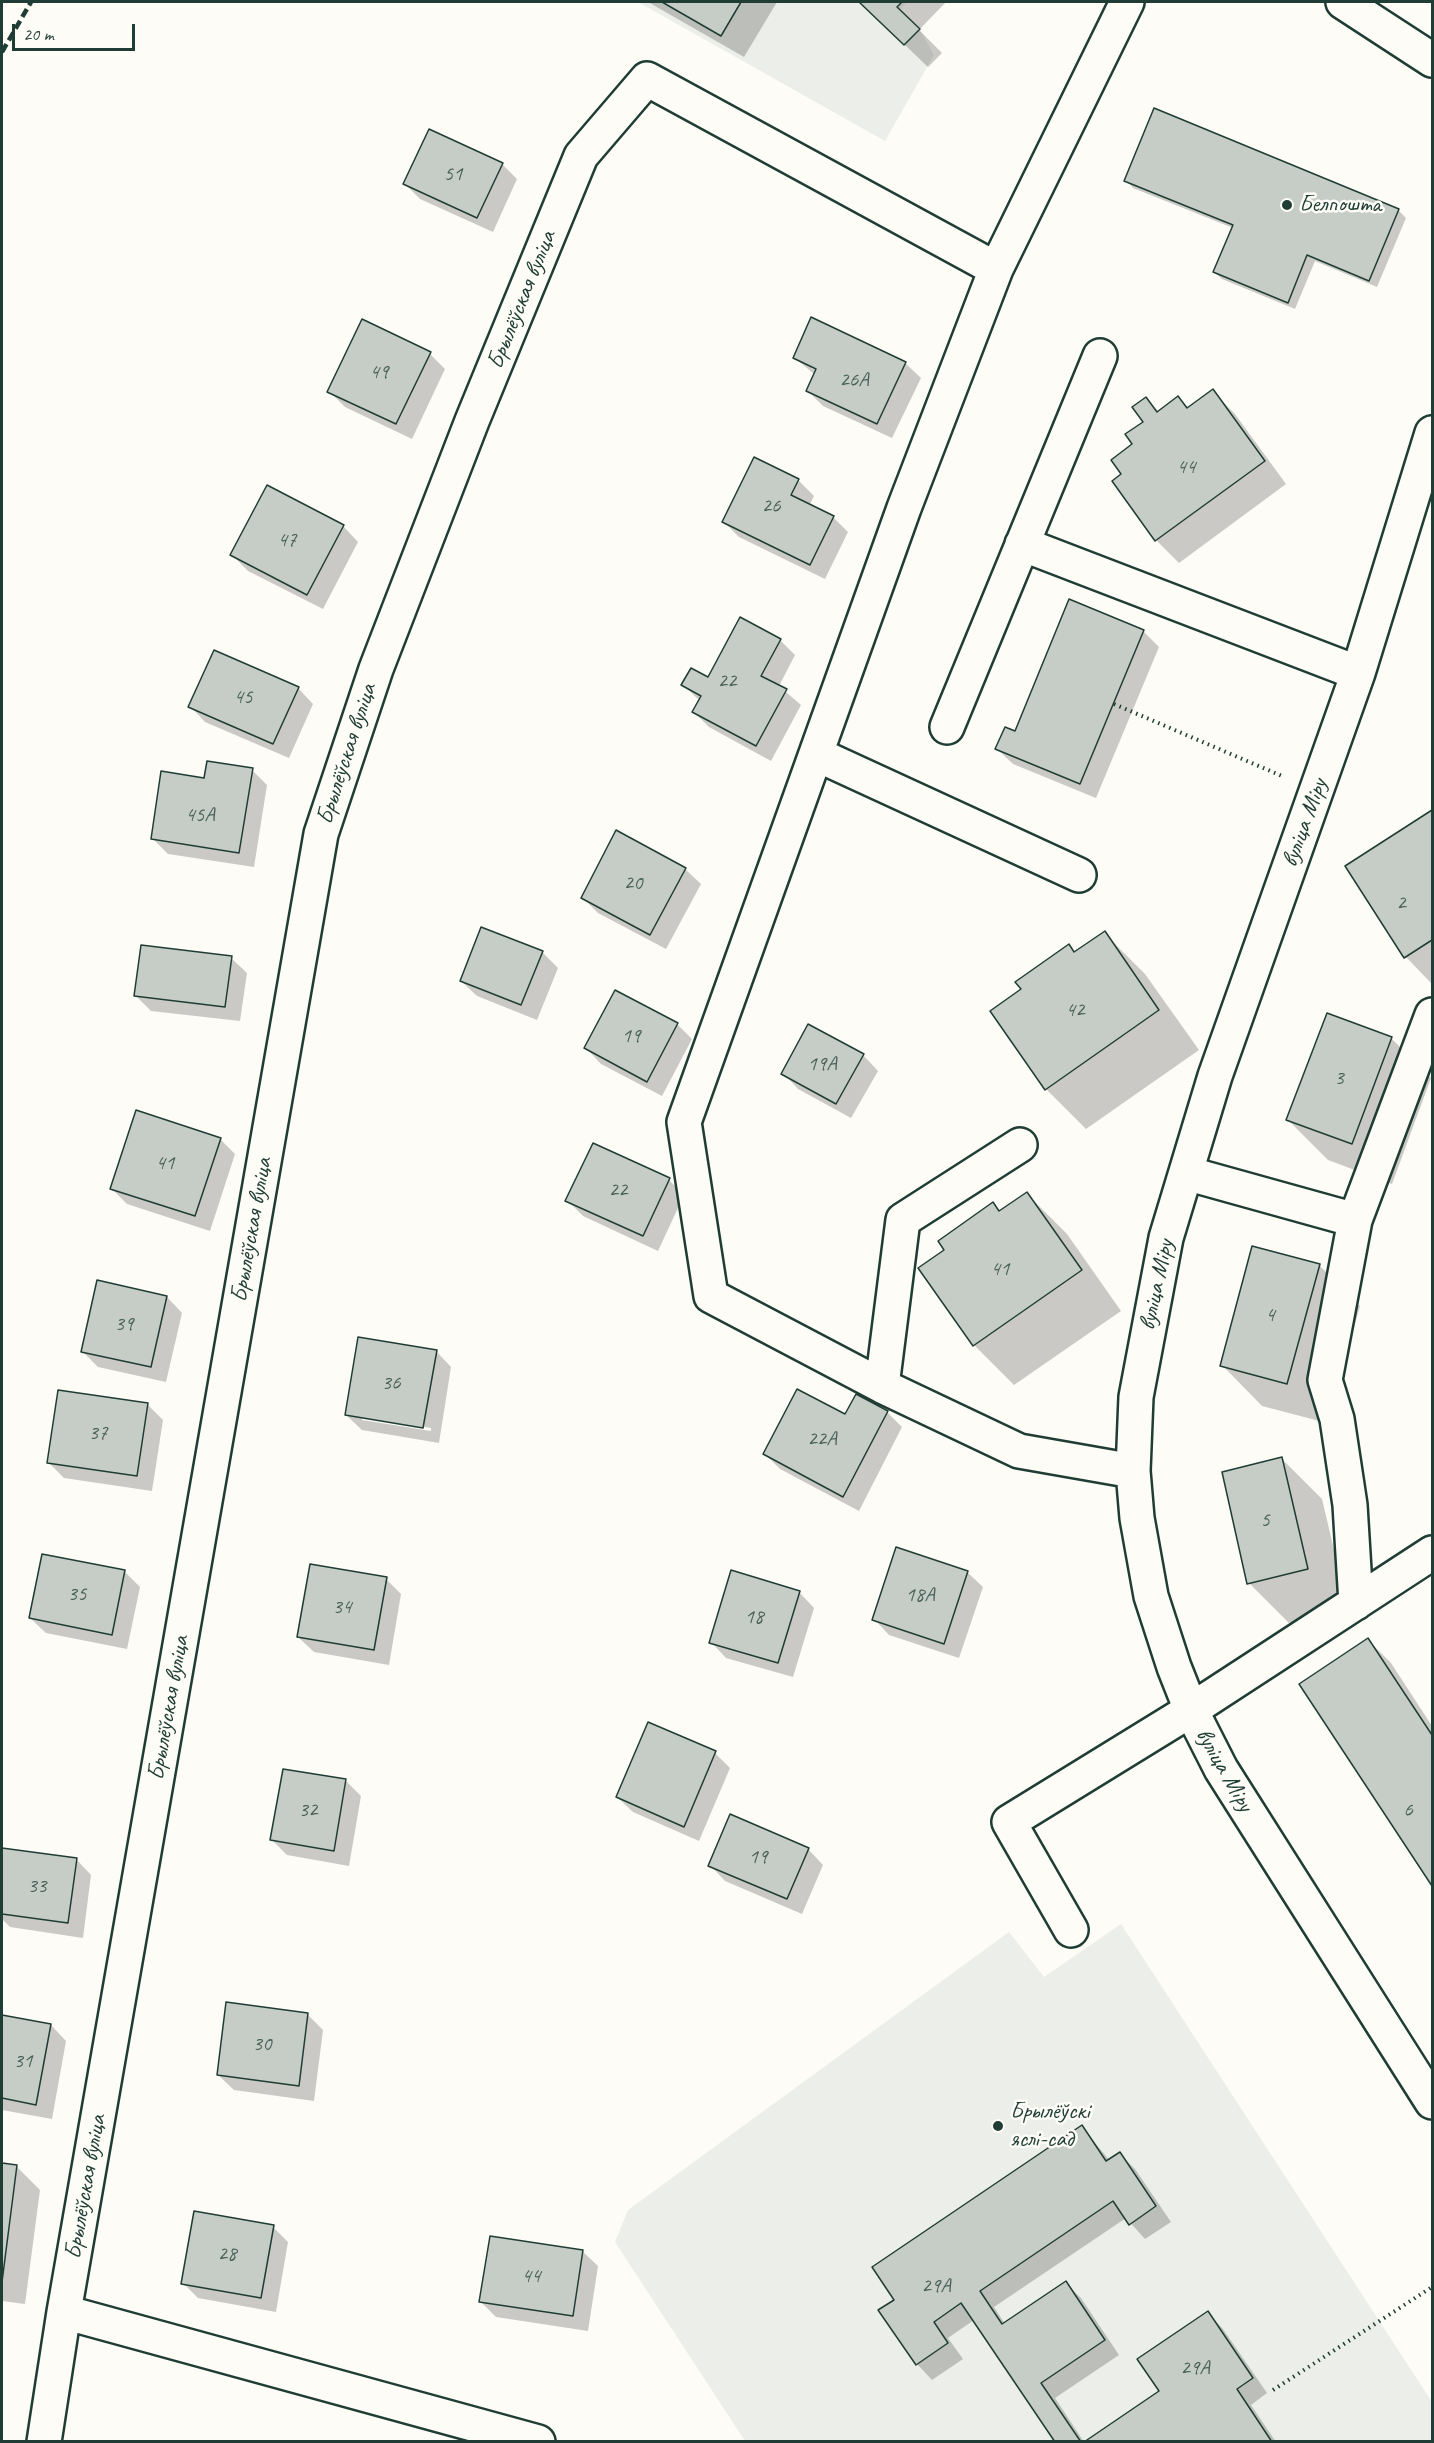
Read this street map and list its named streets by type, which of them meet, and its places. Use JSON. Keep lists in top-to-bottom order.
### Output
{
  "streets": {
    "street": ["Брылёўская вуліца", "вуліца Міру"]
  },
  "places": ["Белпошта", "Брылёўскі яслі-сад"],
  "house_numbers": [
    "51",
    "49",
    "26А",
    "44",
    "26",
    "47",
    "22",
    "45",
    "45А",
    "20",
    "2",
    "42",
    "19",
    "19А",
    "3",
    "41",
    "22",
    "41",
    "4",
    "39",
    "36",
    "37",
    "22А",
    "5",
    "35",
    "18А",
    "34",
    "18",
    "32",
    "6",
    "19",
    "33",
    "30",
    "31",
    "28",
    "44",
    "29А",
    "29А"
  ],
  "scale_bar": "20 m"
}
